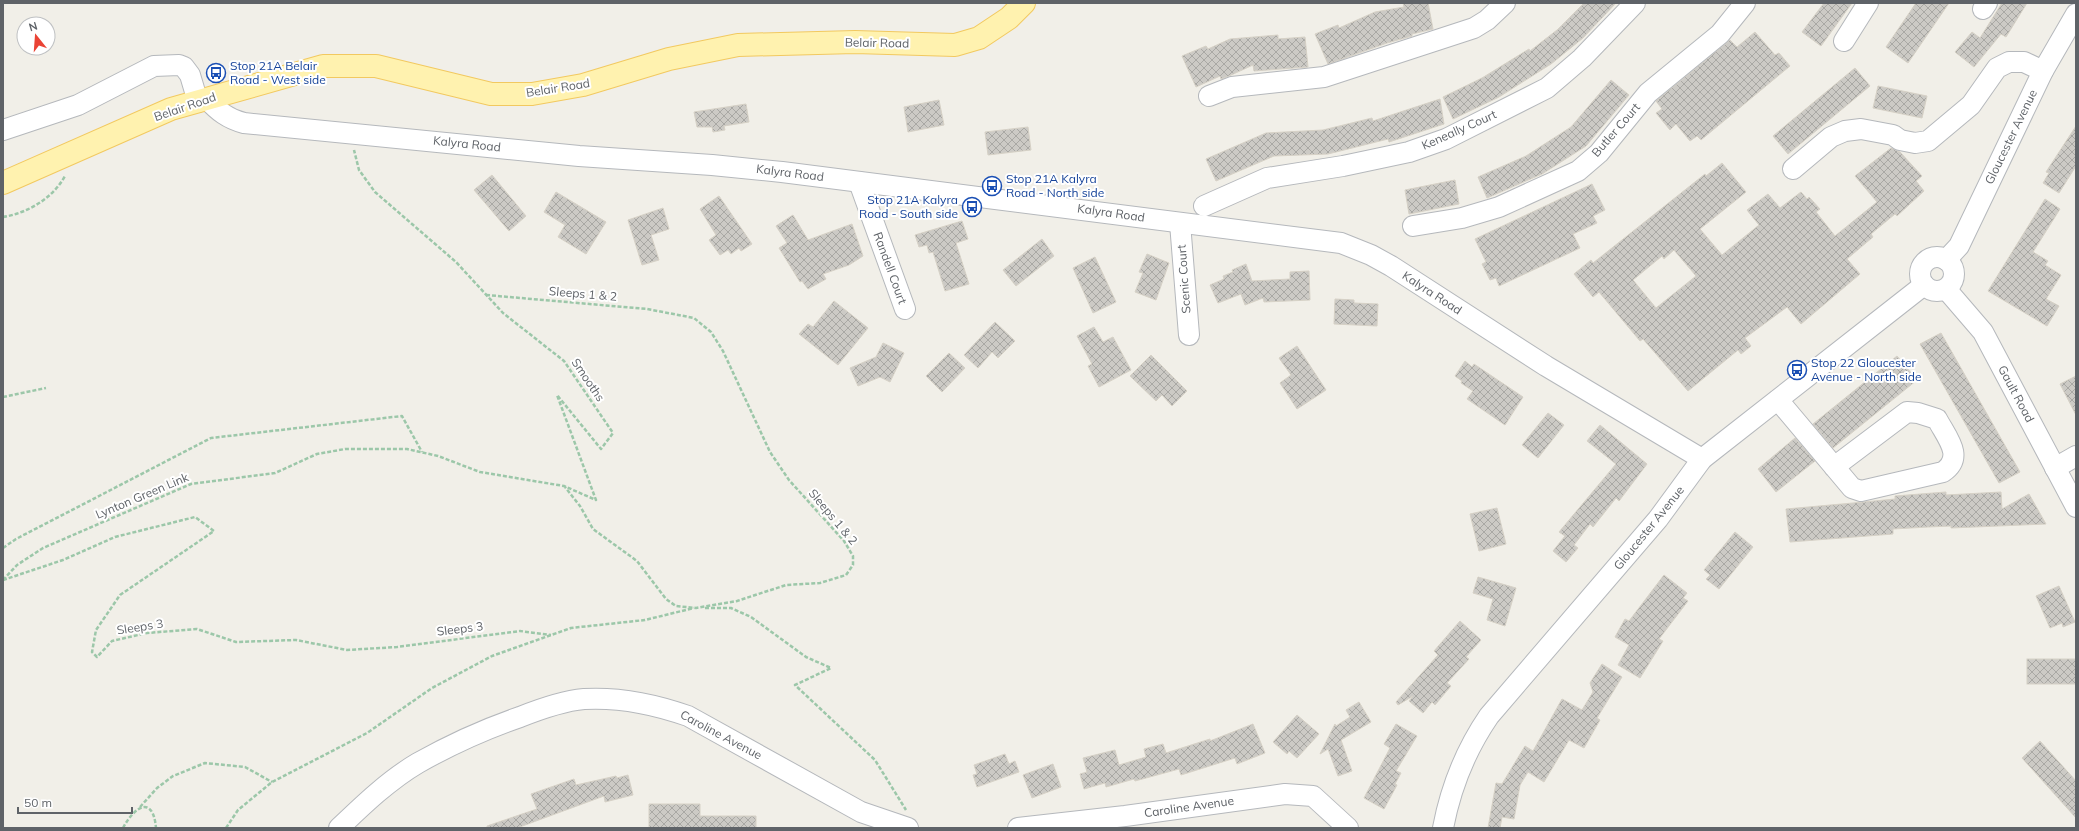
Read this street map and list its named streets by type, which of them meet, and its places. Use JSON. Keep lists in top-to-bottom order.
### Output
{
  "streets": {
    "main road": ["Belair Road"],
    "street": [
      "Keneally Court",
      "Butler Court",
      "Gloucester Avenue",
      "Kalyra Road",
      "Randell Court",
      "Scenic Court",
      "Gault Road",
      "Caroline Avenue"
    ],
    "path": [
      "Sleeps 1 & 2",
      "Smooths",
      "Lynton Green Link",
      "Sleeps 3"
    ]
  },
  "crossings": [
    ["Belair Road", "Kalyra Road"],
    ["Gloucester Avenue", "Kalyra Road"],
    ["Gloucester Avenue", "Gault Road"],
    ["Kalyra Road", "Randell Court"],
    ["Kalyra Road", "Scenic Court"],
    ["Kalyra Road", "Smooths"],
    ["Sleeps 1 & 2", "Smooths"],
    ["Sleeps 1 & 2", "Lynton Green Link"],
    ["Smooths", "Lynton Green Link"],
    ["Lynton Green Link", "Sleeps 3"]
  ],
  "places": {
    "bus stop": [
      "Stop 21A Belair Road - West side",
      "Stop 21A Kalyra Road - North side",
      "Stop 21A Kalyra Road - South side",
      "Stop 22 Gloucester Avenue - North side"
    ]
  },
  "scale_bar": "50 m",
  "north": "top"
}
